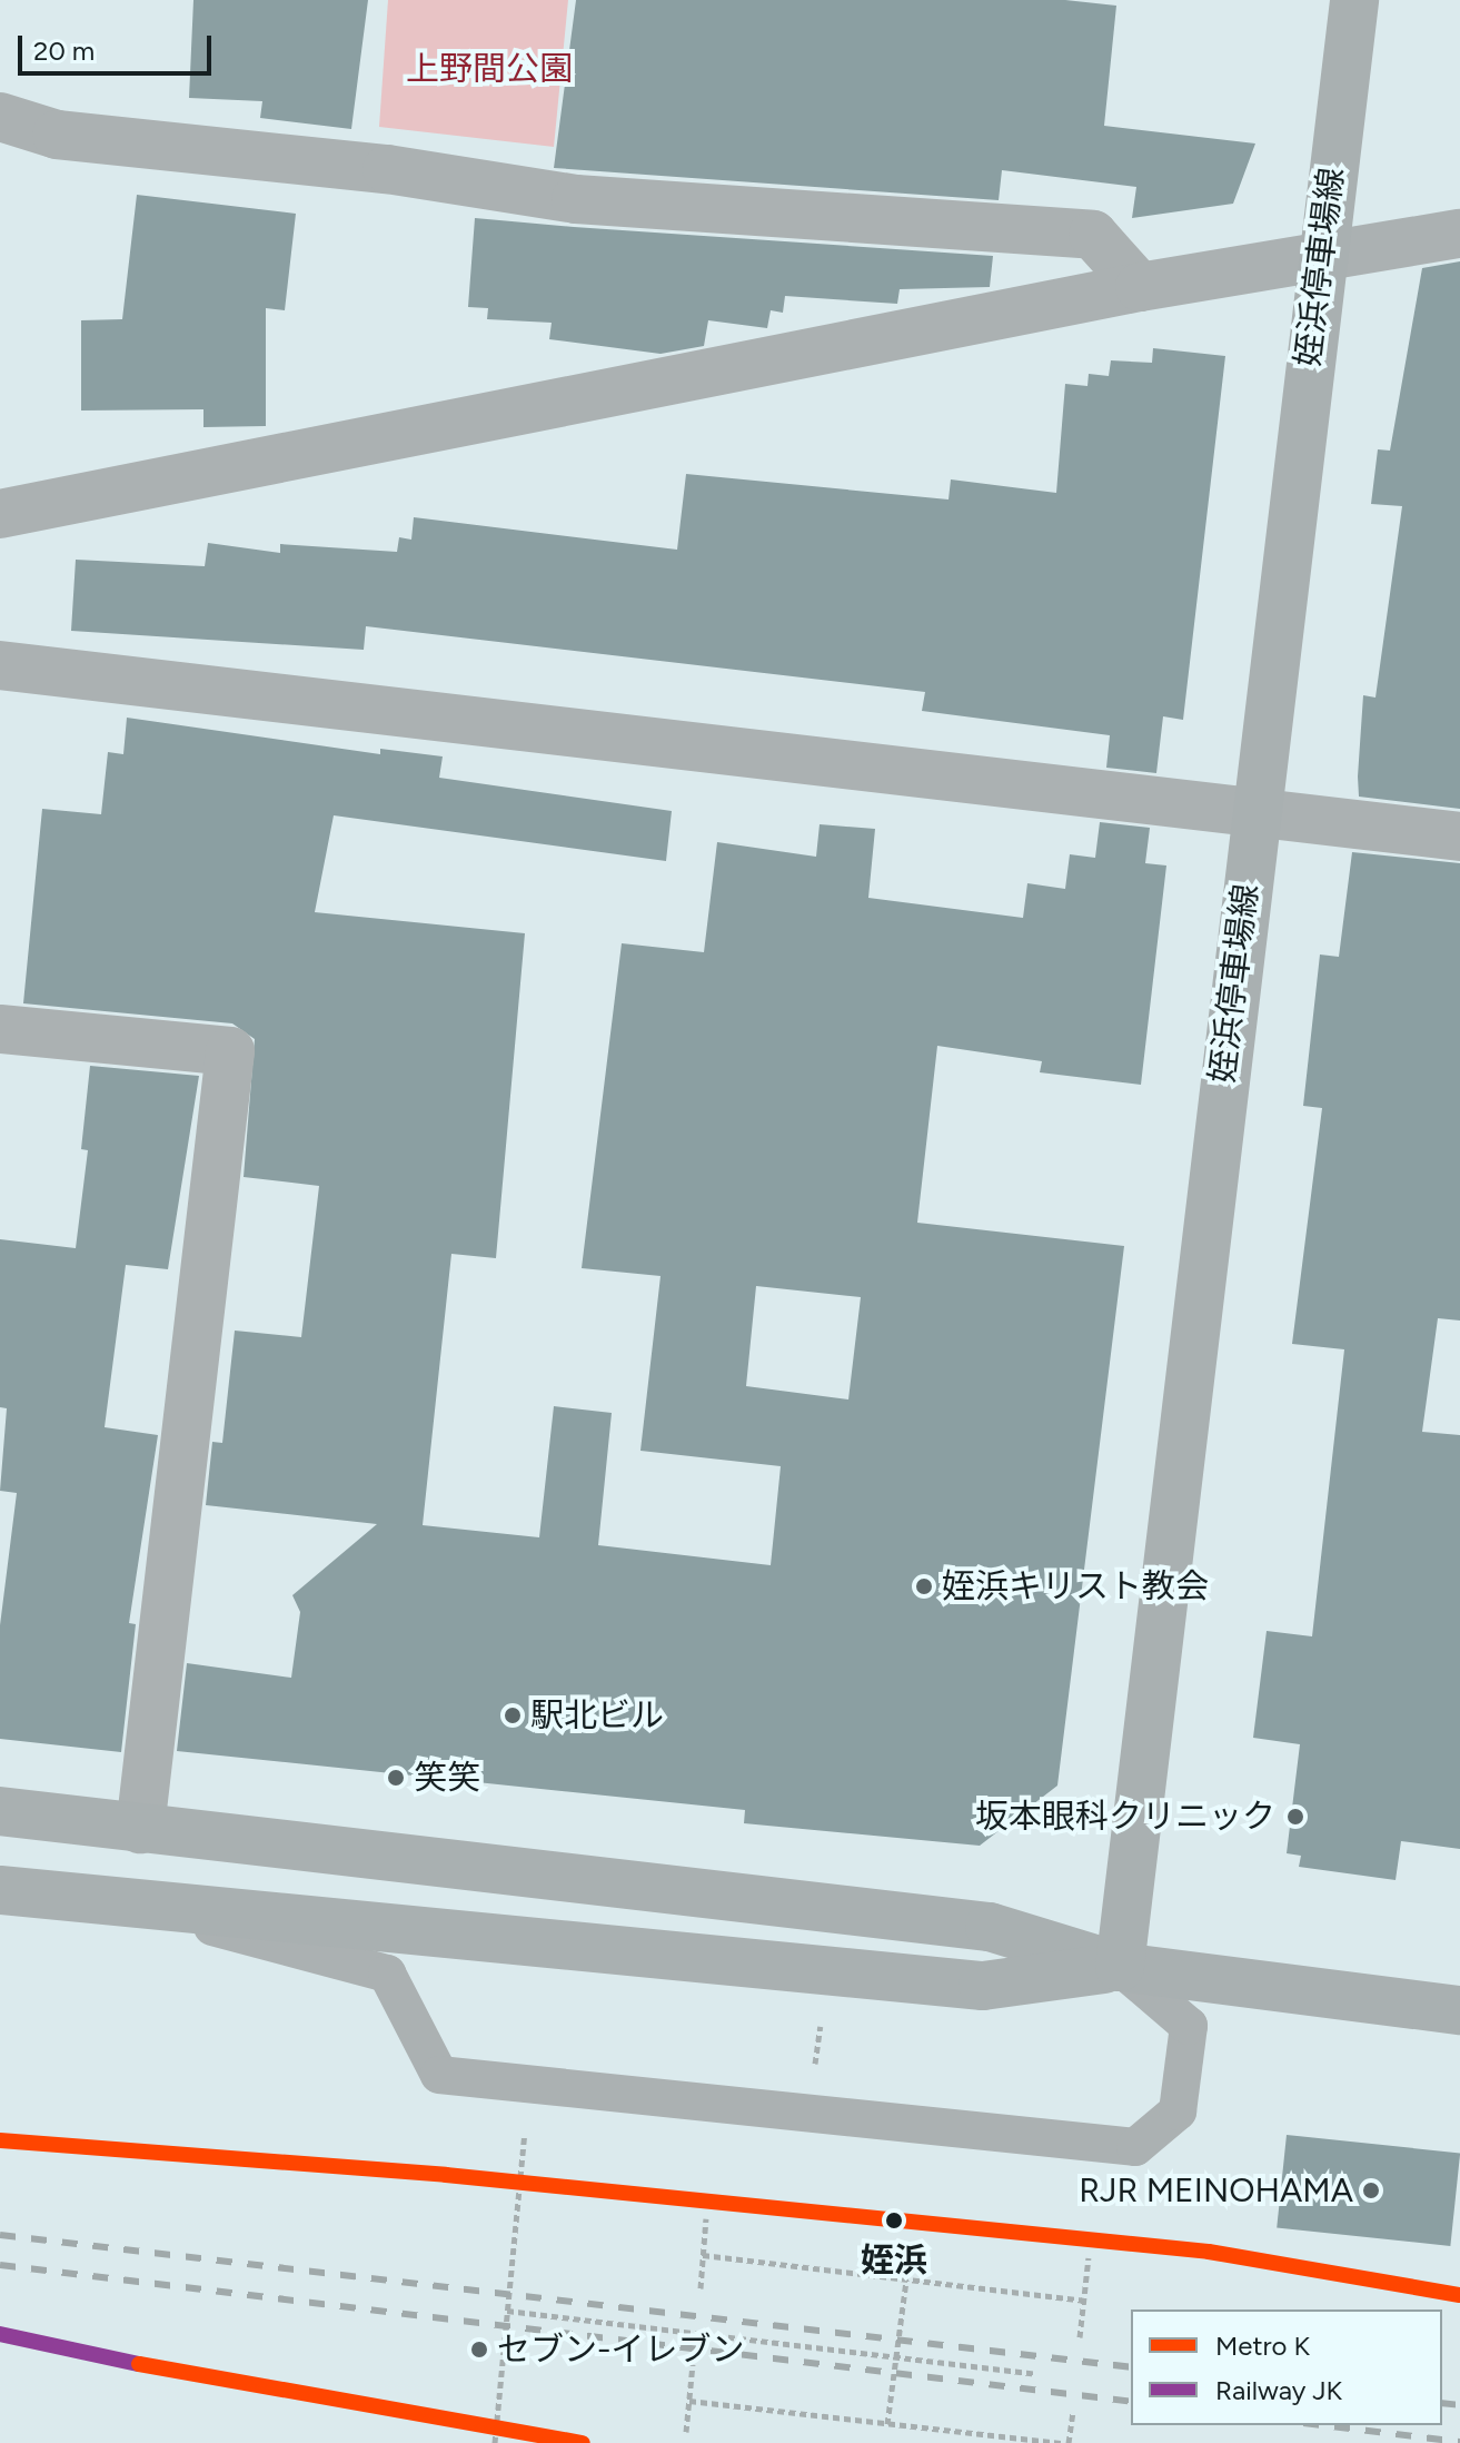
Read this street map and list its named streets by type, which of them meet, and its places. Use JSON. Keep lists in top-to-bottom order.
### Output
{
  "streets": {
    "street": ["姪浜停車場線"]
  },
  "parks": ["上野間公園"],
  "places": [
    "姪浜キリスト教会",
    "駅北ビル",
    "笑笑",
    "坂本眼科クリニック",
    "RJR MEINOHAMA",
    "姪浜",
    "セブン-イレブン"
  ],
  "lines": ["metro line K", "rail line JK"],
  "legend": ["Metro K", "Railway JK"],
  "scale_bar": "20 m"
}
